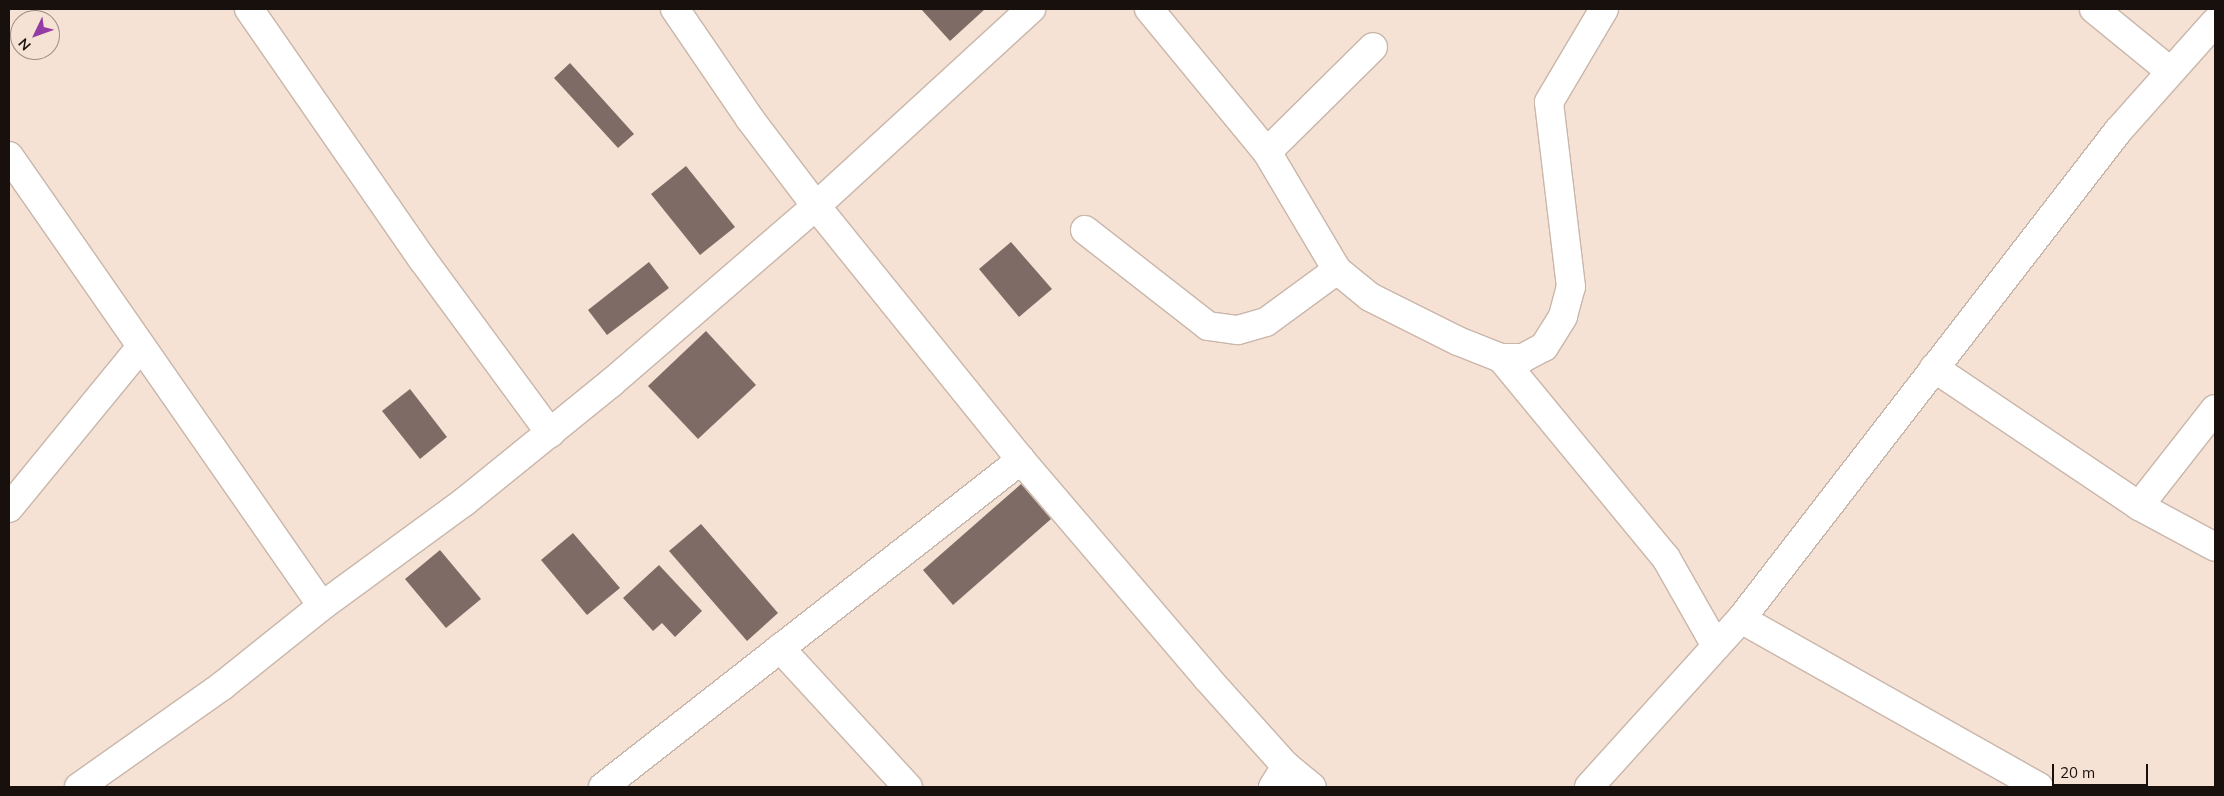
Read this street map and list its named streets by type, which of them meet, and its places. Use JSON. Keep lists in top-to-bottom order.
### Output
{
  "scale_bar": "20 m",
  "north": "bottom left"
}
